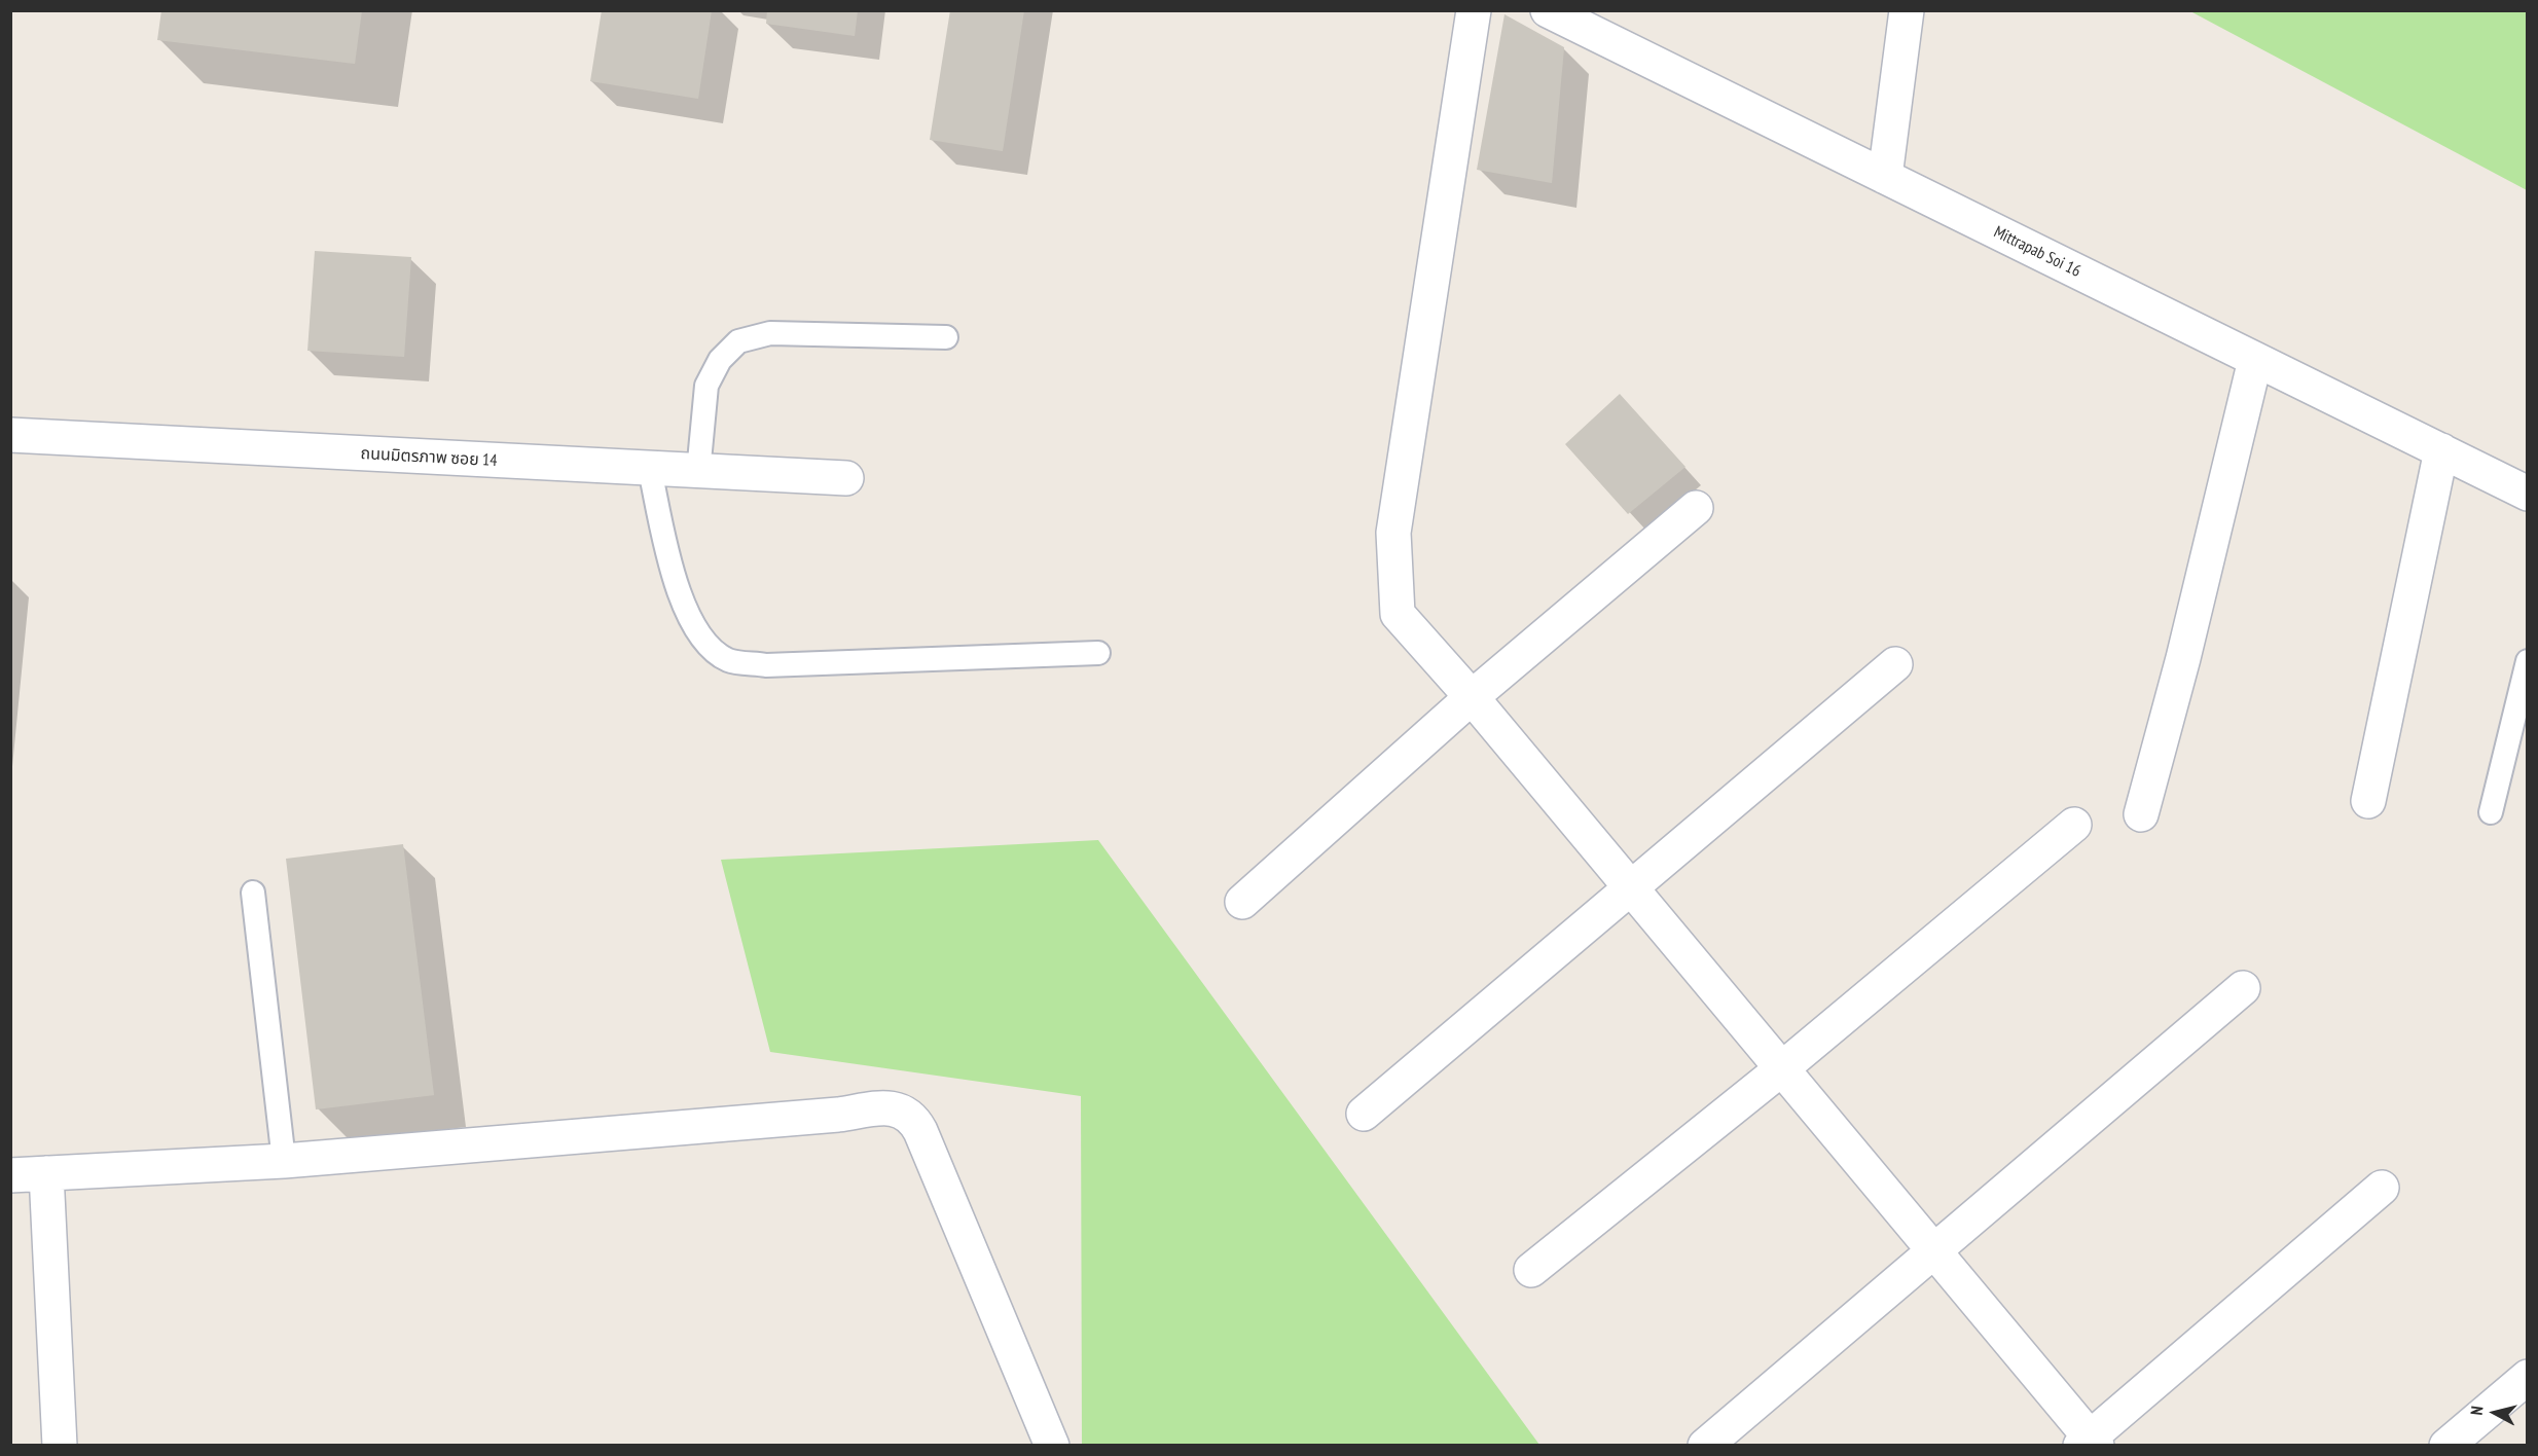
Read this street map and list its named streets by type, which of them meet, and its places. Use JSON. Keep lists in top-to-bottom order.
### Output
{
  "streets": {
    "street": ["Mittrapab Soi 16", "ถนนมิตรภาพ ซอย 14"]
  },
  "north": "left"
}
